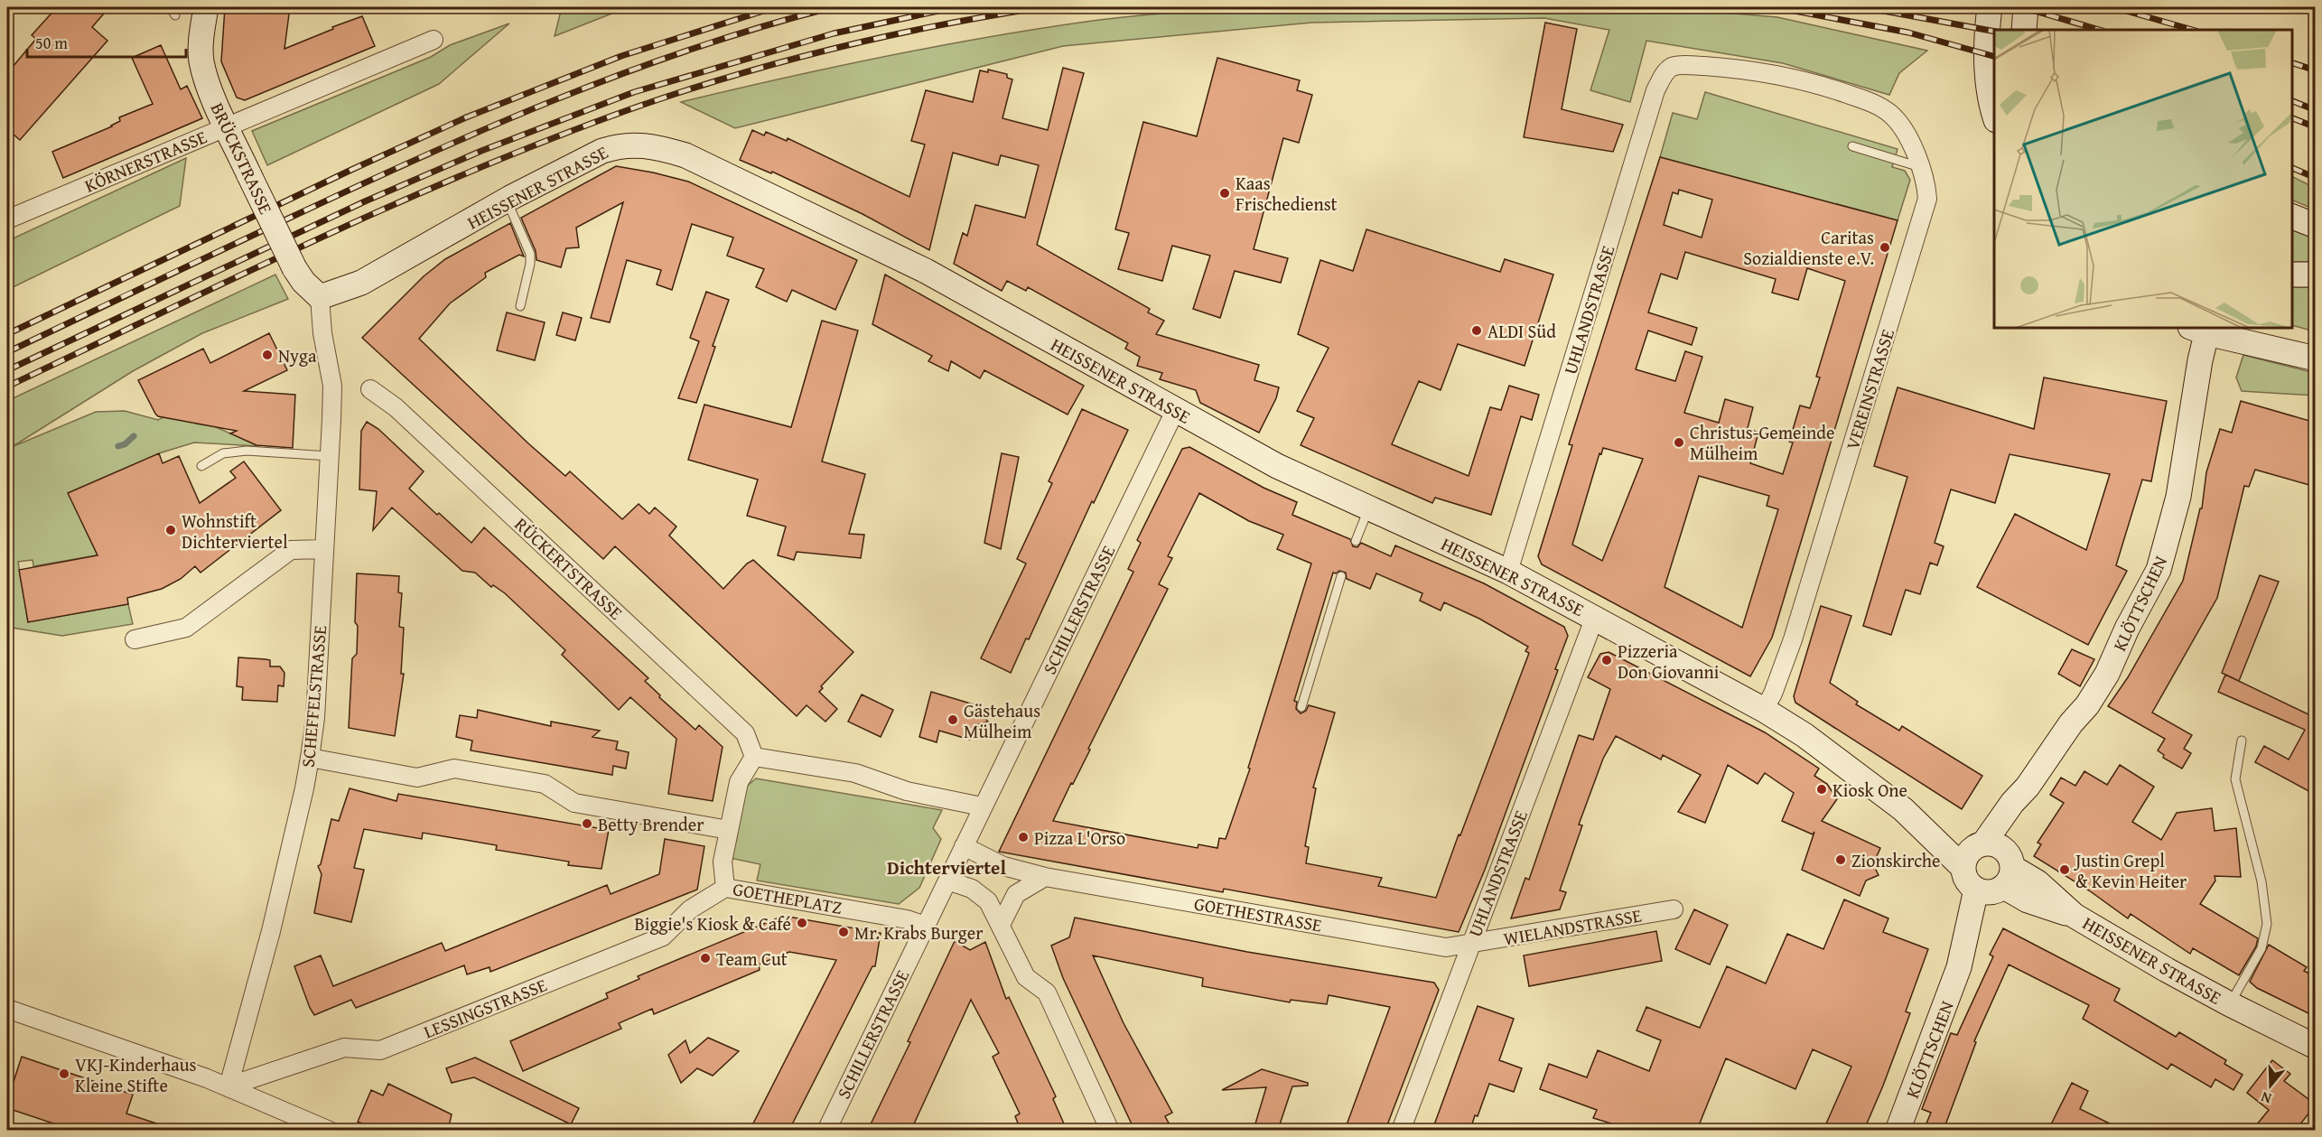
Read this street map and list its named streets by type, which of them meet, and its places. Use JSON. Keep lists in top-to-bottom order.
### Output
{
  "streets": {
    "street": [
      "BRÜCKSTRASSE",
      "KÖRNERSTRASSE",
      "HEISSENER STRASSE",
      "UHLANDSTRASSE",
      "VEREINSTRASSE",
      "RÜCKERTSTRASSE",
      "KLÖTTSCHEN",
      "SCHILLERSTRASSE",
      "SCHEFFELSTRASSE",
      "GOETHEPLATZ",
      "GOETHESTRASSE",
      "WIELANDSTRASSE",
      "LESSINGSTRASSE"
    ]
  },
  "crossings": [
    ["BRÜCKSTRASSE", "KÖRNERSTRASSE"],
    ["BRÜCKSTRASSE", "HEISSENER STRASSE"],
    ["BRÜCKSTRASSE", "SCHEFFELSTRASSE"],
    ["HEISSENER STRASSE", "UHLANDSTRASSE"],
    ["HEISSENER STRASSE", "VEREINSTRASSE"],
    ["HEISSENER STRASSE", "KLÖTTSCHEN"],
    ["HEISSENER STRASSE", "SCHILLERSTRASSE"],
    ["HEISSENER STRASSE", "SCHEFFELSTRASSE"],
    ["UHLANDSTRASSE", "VEREINSTRASSE"],
    ["UHLANDSTRASSE", "GOETHESTRASSE"],
    ["UHLANDSTRASSE", "WIELANDSTRASSE"],
    ["RÜCKERTSTRASSE", "GOETHEPLATZ"],
    ["SCHILLERSTRASSE", "GOETHEPLATZ"],
    ["SCHILLERSTRASSE", "GOETHESTRASSE"],
    ["SCHEFFELSTRASSE", "LESSINGSTRASSE"],
    ["GOETHEPLATZ", "LESSINGSTRASSE"],
    ["GOETHESTRASSE", "WIELANDSTRASSE"]
  ],
  "districts": ["Dichterviertel"],
  "places": [
    "Kaas Frischedienst",
    "Caritas Sozialdienste e.V.",
    "ALDI Süd",
    "Nyga",
    "Christus-Gemeinde Mülheim",
    "Wohnstift Dichterviertel",
    "Pizzeria Don Giovanni",
    "Gästehaus Mülheim",
    "Kiosk One",
    "Betty Brender",
    "Pizza L'Orso",
    "Zionskirche",
    "Justin Grepl & Kevin Heiter",
    "Biggie's Kiosk & Café",
    "Mr. Krabs Burger",
    "Team Cut",
    "VKJ-Kinderhaus Kleine Stifte"
  ],
  "scale_bar": "50 m",
  "north": "bottom"
}
